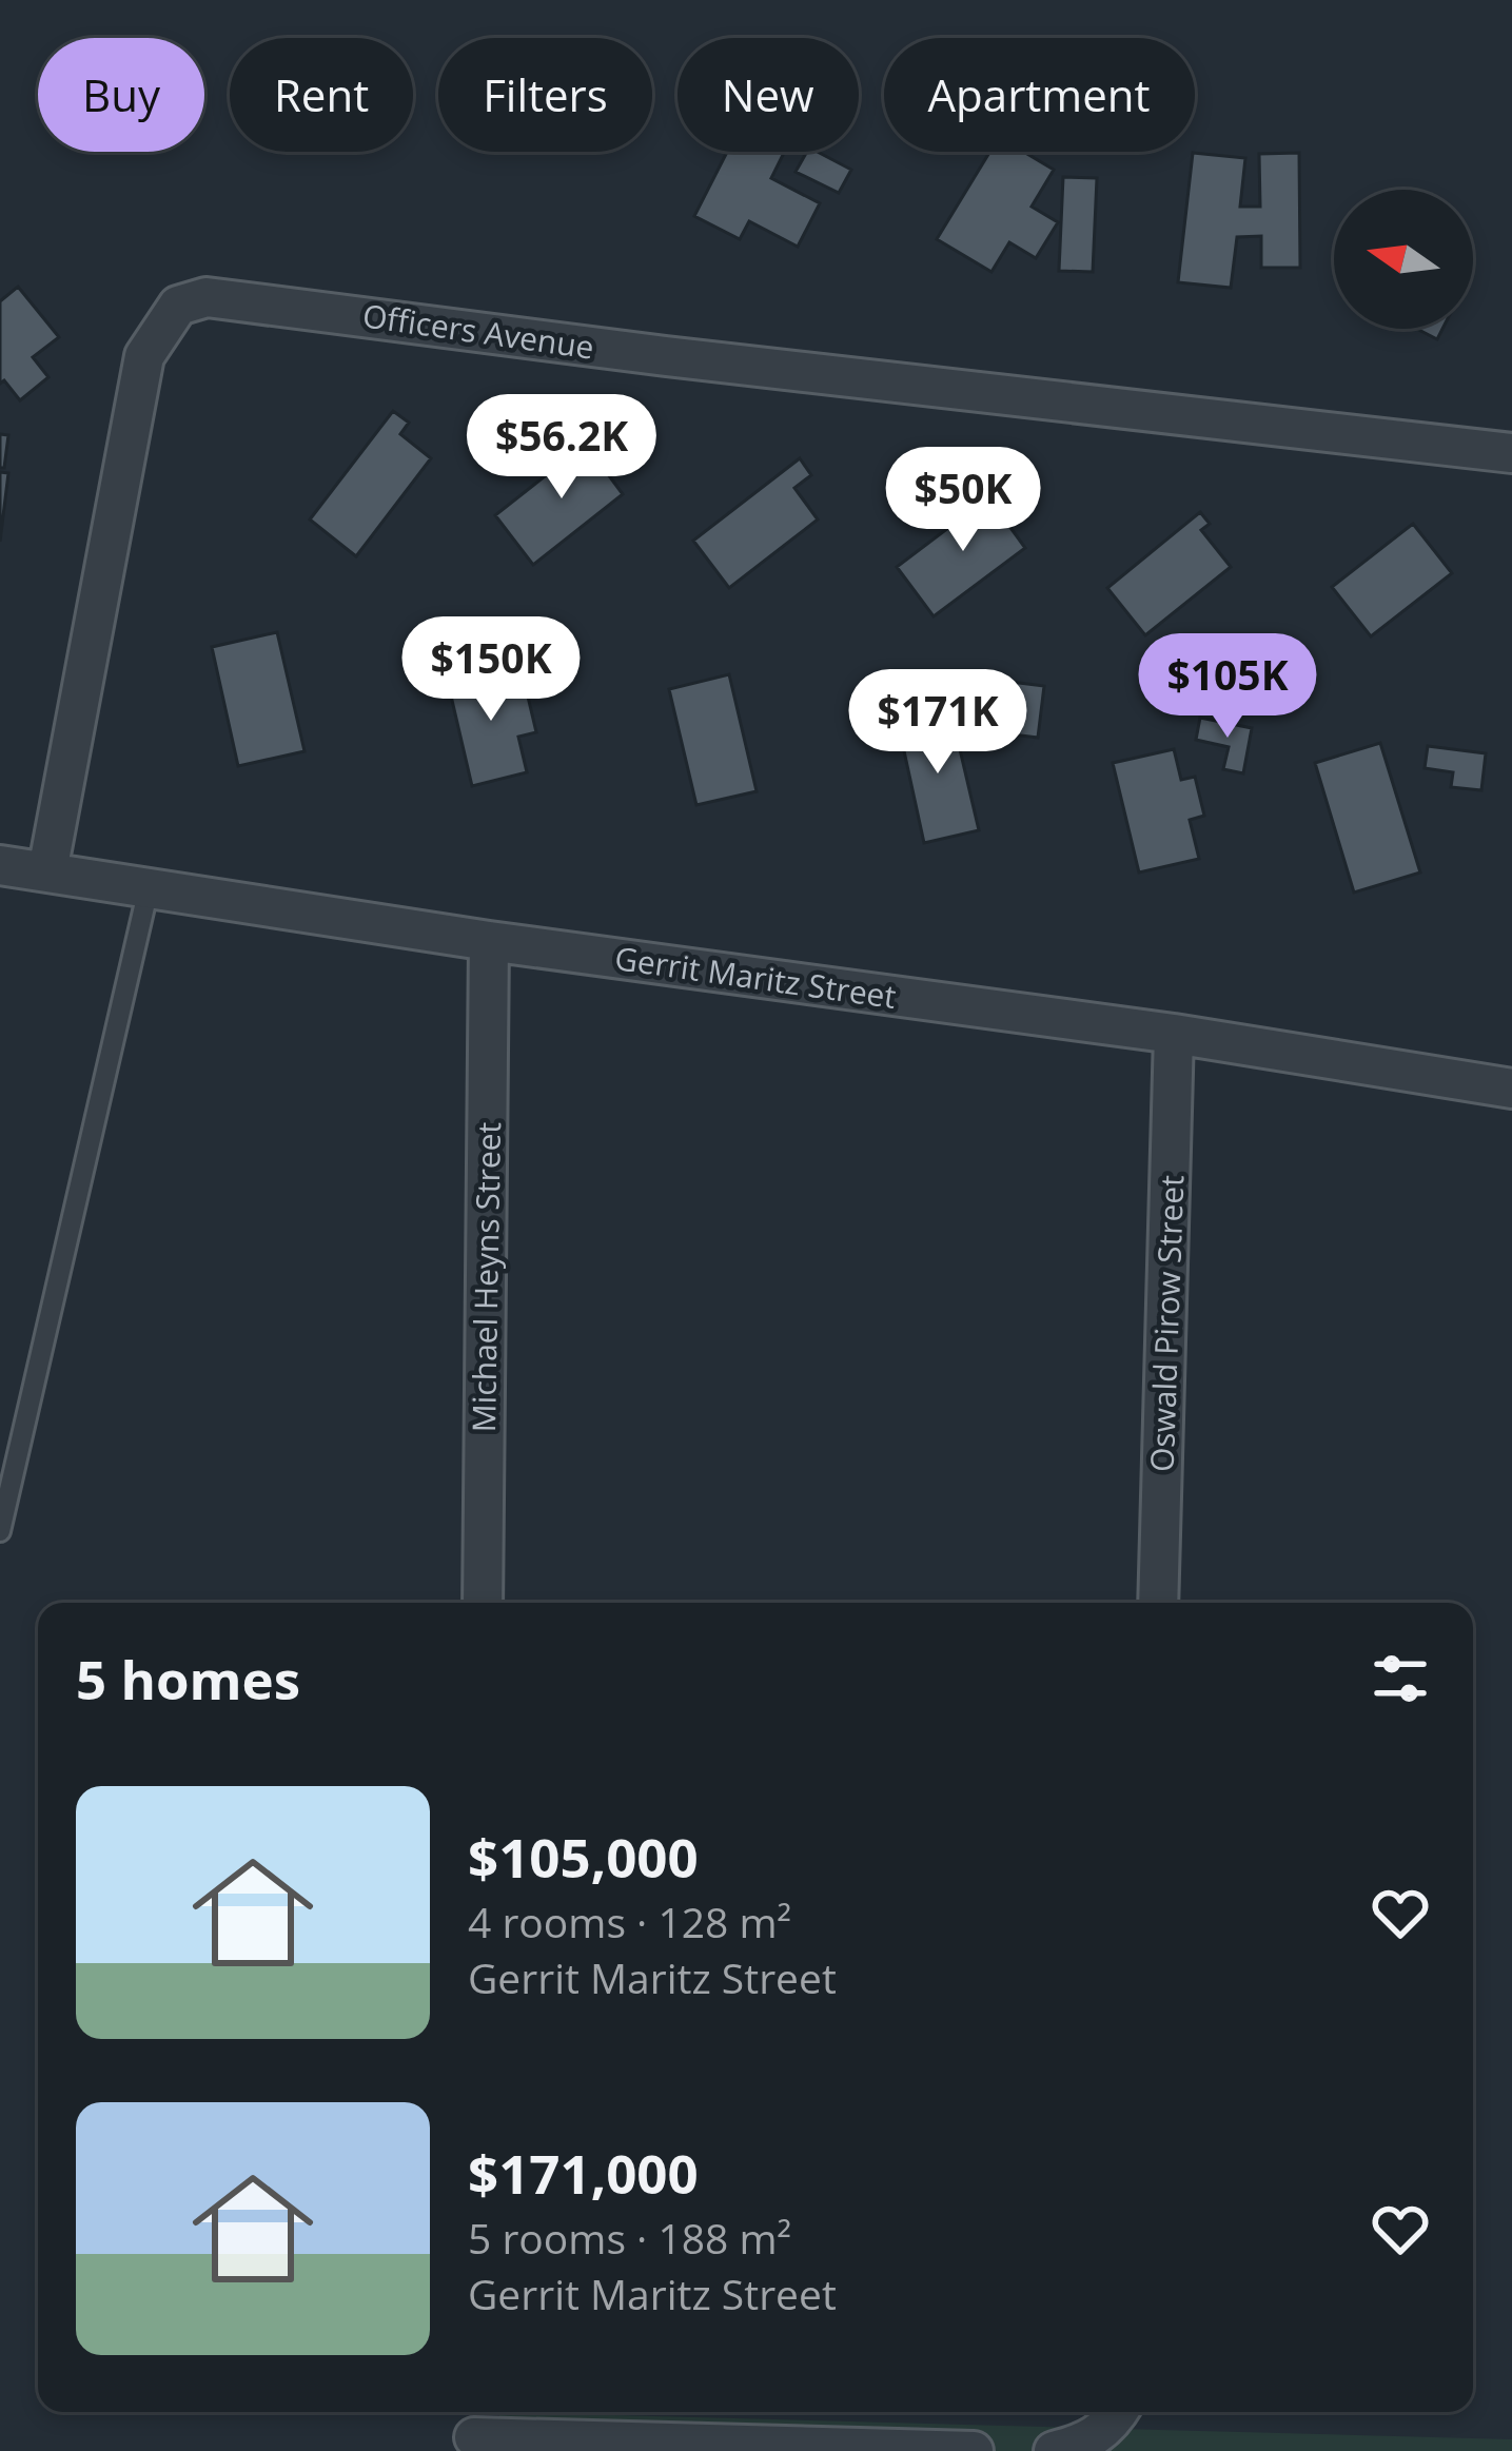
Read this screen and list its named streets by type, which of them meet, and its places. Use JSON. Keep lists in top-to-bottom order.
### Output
{
  "streets": {
    "street": [
      "Officers Avenue",
      "Gerrit Maritz Street",
      "Michael Heyns Street",
      "Oswald Pirow Street"
    ]
  },
  "crossings": [
    ["Officers Avenue", "Gerrit Maritz Street"],
    ["Gerrit Maritz Street", "Michael Heyns Street"],
    ["Gerrit Maritz Street", "Oswald Pirow Street"]
  ],
  "north": "left",
  "page": {
    "chip": [
      "Buy",
      "Rent",
      "Filters",
      "New",
      "Apartment"
    ],
    "price": [
      "$56.2K",
      "$50K",
      "$150K",
      "$105K",
      "$171K"
    ],
    "heading": "5 homes",
    "list": [
      {
        "name": "$105,000",
        "note": "4 rooms · 128 m² · Gerrit Maritz Street"
      },
      {
        "name": "$171,000",
        "note": "5 rooms · 188 m² · Gerrit Maritz Street"
      }
    ]
  }
}
